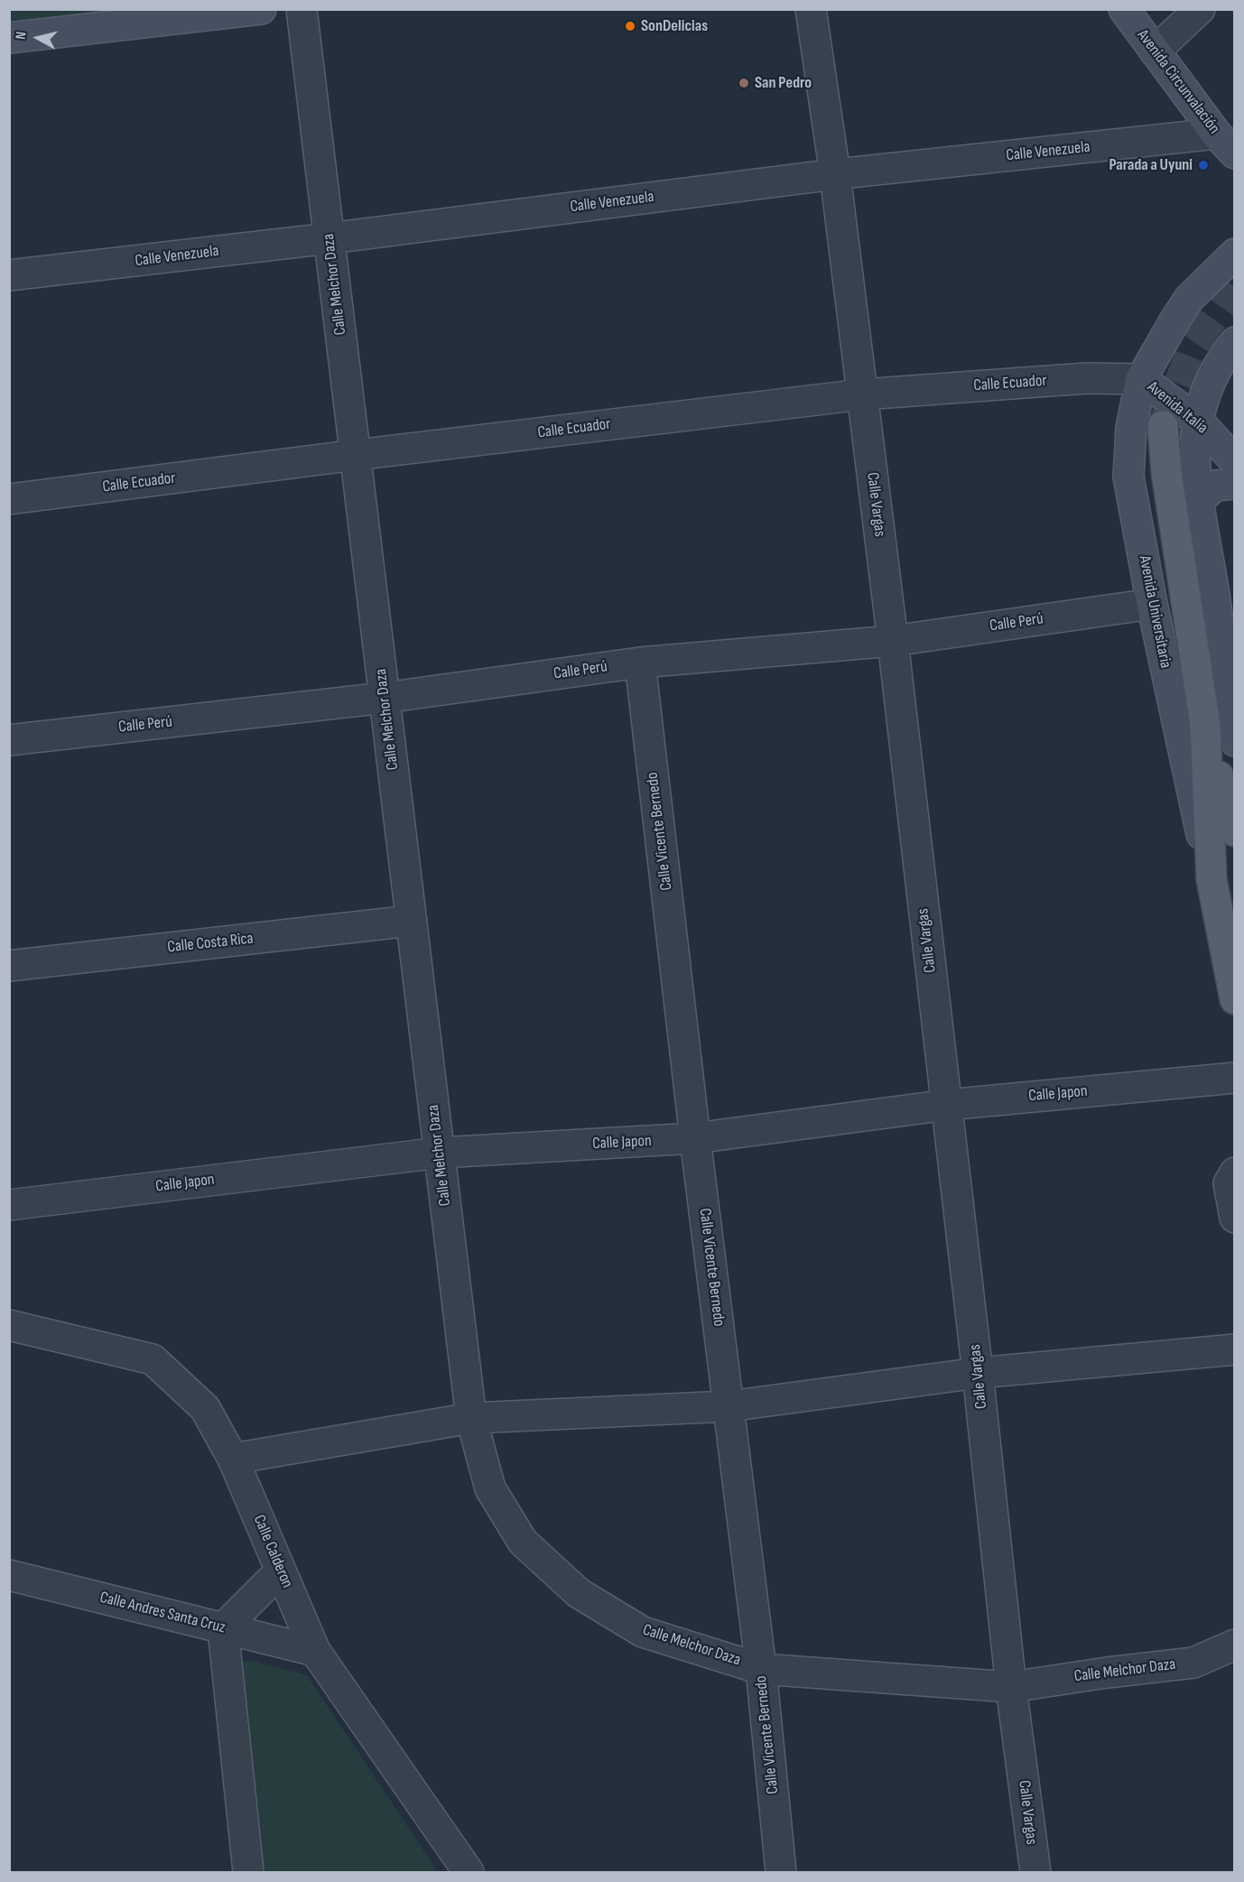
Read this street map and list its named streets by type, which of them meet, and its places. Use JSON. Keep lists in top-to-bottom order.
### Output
{
  "streets": {
    "main road": ["Avenida Circunvalación", "Avenida Italia", "Avenida Universitaria"],
    "street": [
      "Calle Venezuela",
      "Calle Melchor Daza",
      "Calle Ecuador",
      "Calle Vargas",
      "Calle Perú",
      "Calle Vicente Bernedo",
      "Calle Costa Rica",
      "Calle Japon",
      "Calle Calderon",
      "Calle Andres Santa Cruz"
    ]
  },
  "crossings": [
    ["Avenida Circunvalación", "Calle Venezuela"],
    ["Calle Venezuela", "Calle Melchor Daza"],
    ["Calle Venezuela", "Calle Vargas"],
    ["Calle Melchor Daza", "Calle Ecuador"],
    ["Calle Melchor Daza", "Calle Vargas"],
    ["Calle Melchor Daza", "Calle Perú"],
    ["Calle Melchor Daza", "Calle Vicente Bernedo"],
    ["Calle Melchor Daza", "Calle Costa Rica"],
    ["Calle Melchor Daza", "Calle Japon"],
    ["Calle Ecuador", "Avenida Italia"],
    ["Calle Ecuador", "Calle Vargas"],
    ["Calle Ecuador", "Avenida Universitaria"],
    ["Avenida Italia", "Avenida Universitaria"],
    ["Calle Vargas", "Calle Perú"],
    ["Calle Vargas", "Calle Japon"],
    ["Avenida Universitaria", "Calle Perú"],
    ["Calle Perú", "Calle Vicente Bernedo"],
    ["Calle Vicente Bernedo", "Calle Japon"],
    ["Calle Calderon", "Calle Andres Santa Cruz"]
  ],
  "places": ["SonDelicias", "San Pedro", "Parada a Uyuni"],
  "north": "left"
}
